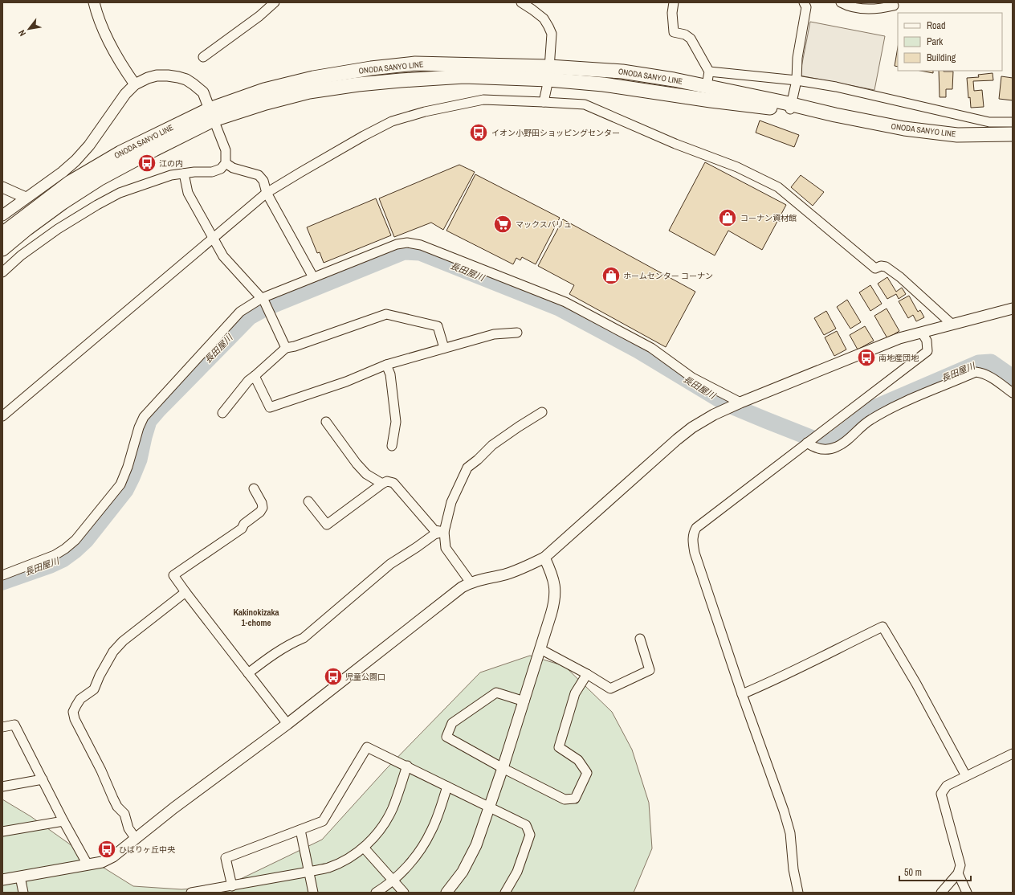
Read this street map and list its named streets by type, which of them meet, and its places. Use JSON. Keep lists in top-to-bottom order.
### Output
{
  "streets": {
    "main road": ["ONODA SANYO LINE"]
  },
  "districts": ["Kakinokizaka 1-chome"],
  "water": ["長田屋川"],
  "places": {
    "bus stop": [
      "イオン小野田ショッピングセンター",
      "江の内",
      "南地産団地",
      "児童公園口",
      "ひばりヶ丘中央"
    ],
    "shop": ["コーナン資材館", "ホームセンター コーナン"],
    "supermarket": ["マックスバリュ"]
  },
  "legend": ["Road", "Park", "Building"],
  "scale_bar": "50 m",
  "north": "bottom left"
}
